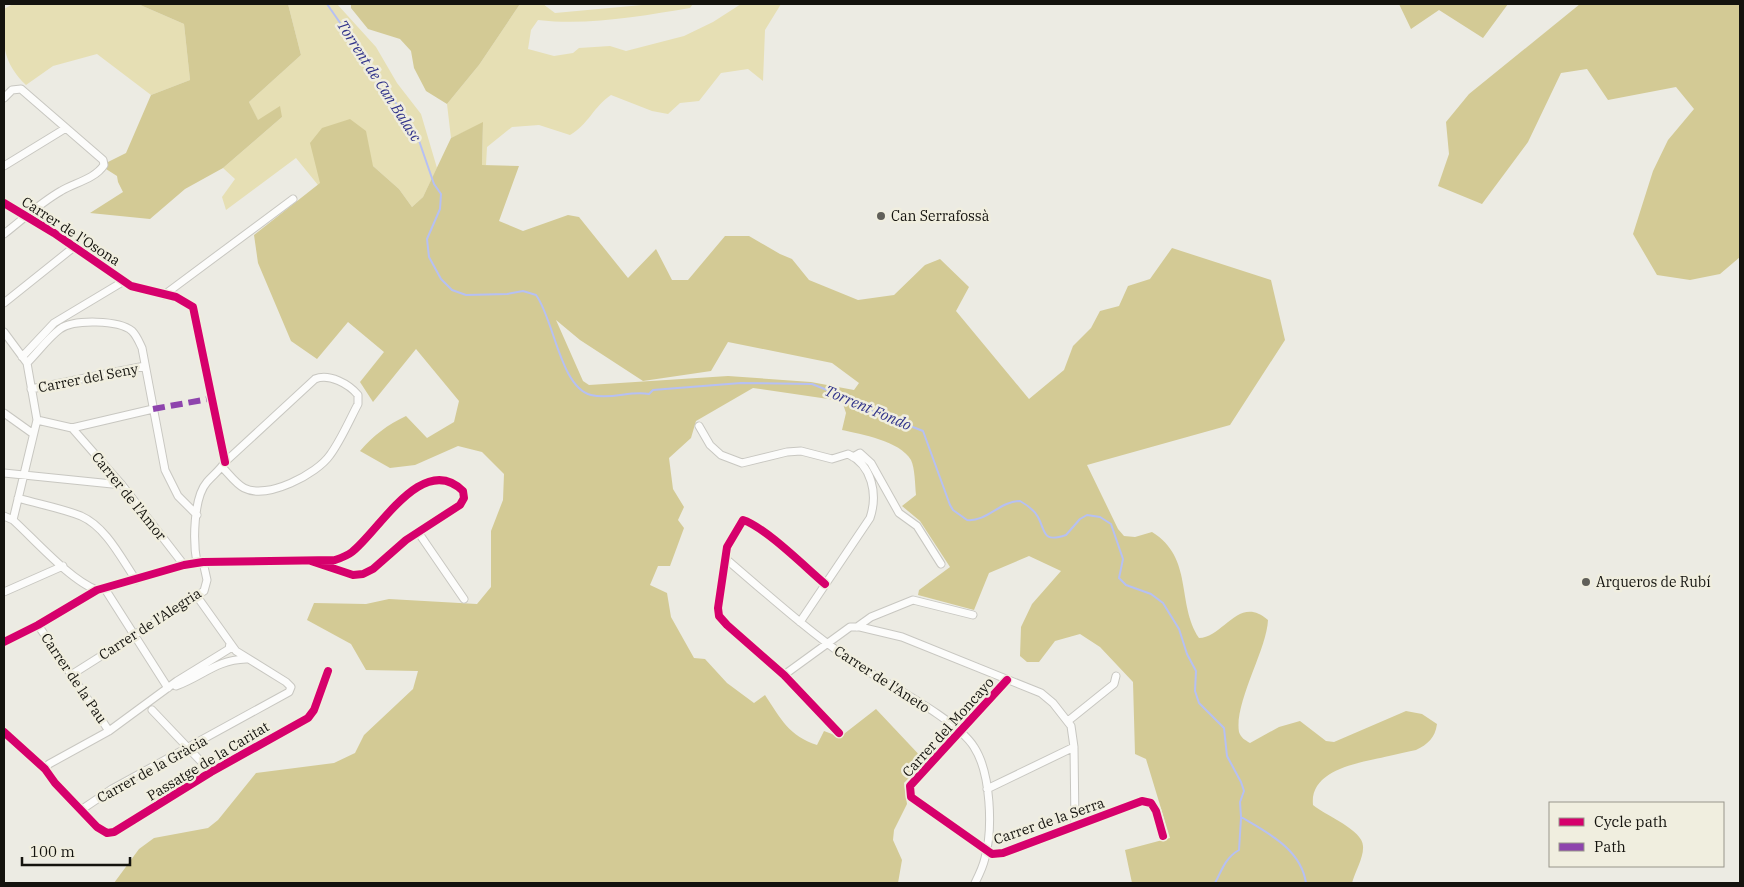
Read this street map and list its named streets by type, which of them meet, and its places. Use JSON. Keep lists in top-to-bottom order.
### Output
{
  "streets": {
    "street": [
      "Carrer de l'Osona",
      "Carrer del Seny",
      "Carrer de l'Amor",
      "Carrer de l'Alegria",
      "Carrer de la Pau",
      "Carrer de l'Aneto",
      "Carrer del Moncayo",
      "Passatge de la Caritat",
      "Carrer de la Gràcia",
      "Carrer de la Serra"
    ]
  },
  "crossings": [
    ["Carrer de l'Alegria", "Carrer de la Pau"],
    ["Carrer de l'Aneto", "Carrer del Moncayo"],
    ["Carrer de l'Aneto", "Carrer de la Serra"],
    ["Carrer del Moncayo", "Carrer de la Serra"],
    ["Passatge de la Caritat", "Carrer de la Gràcia"]
  ],
  "water": ["Torrent de Can Balasc", "Torrent Fondo"],
  "places": ["Can Serrafossà", "Arqueros de Rubí"],
  "legend": ["Cycle path", "Path"],
  "scale_bar": "100 m"
}
